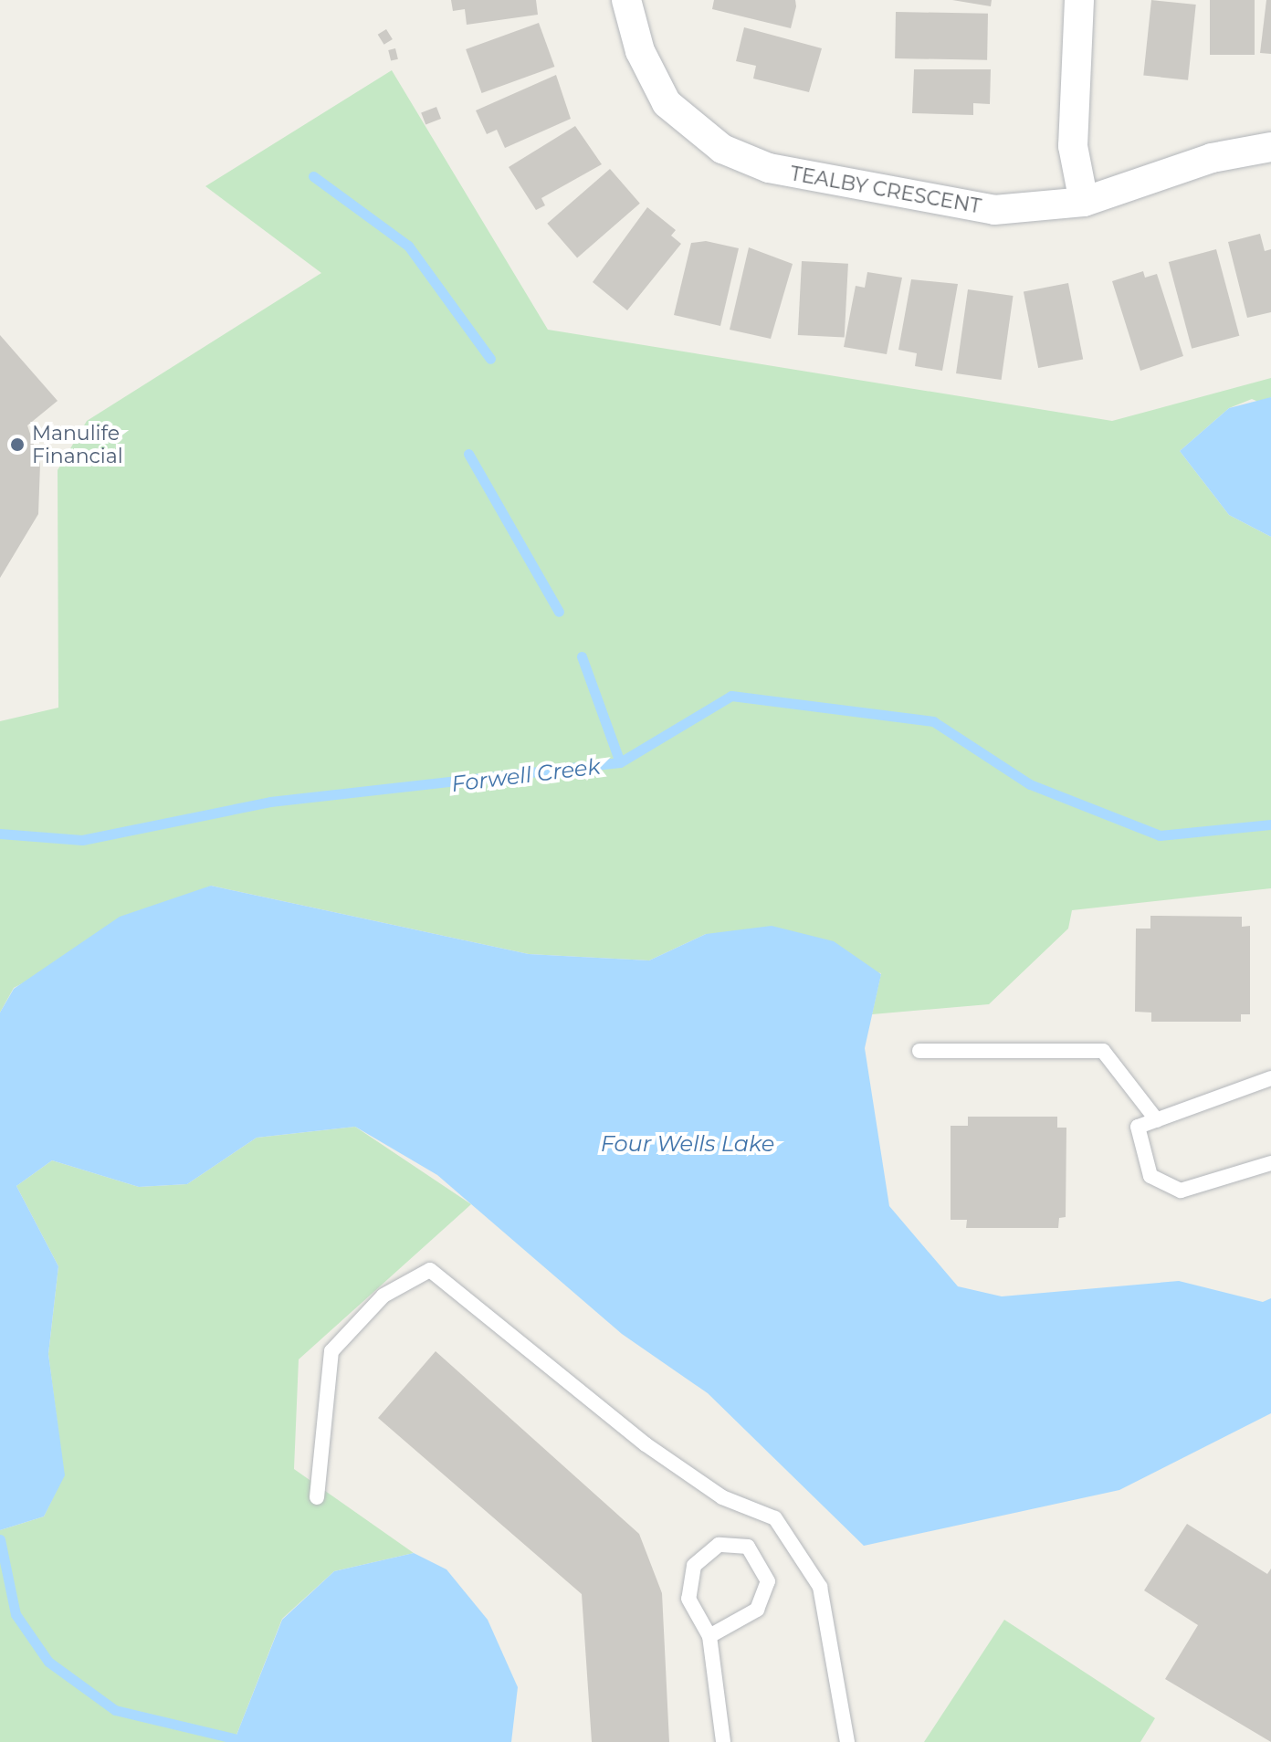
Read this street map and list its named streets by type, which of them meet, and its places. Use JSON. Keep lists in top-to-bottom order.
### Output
{
  "streets": {
    "street": ["TEALBY CRESCENT"]
  },
  "water": ["Forwell Creek", "Four Wells Lake"],
  "places": ["Manulife Financial"]
}
